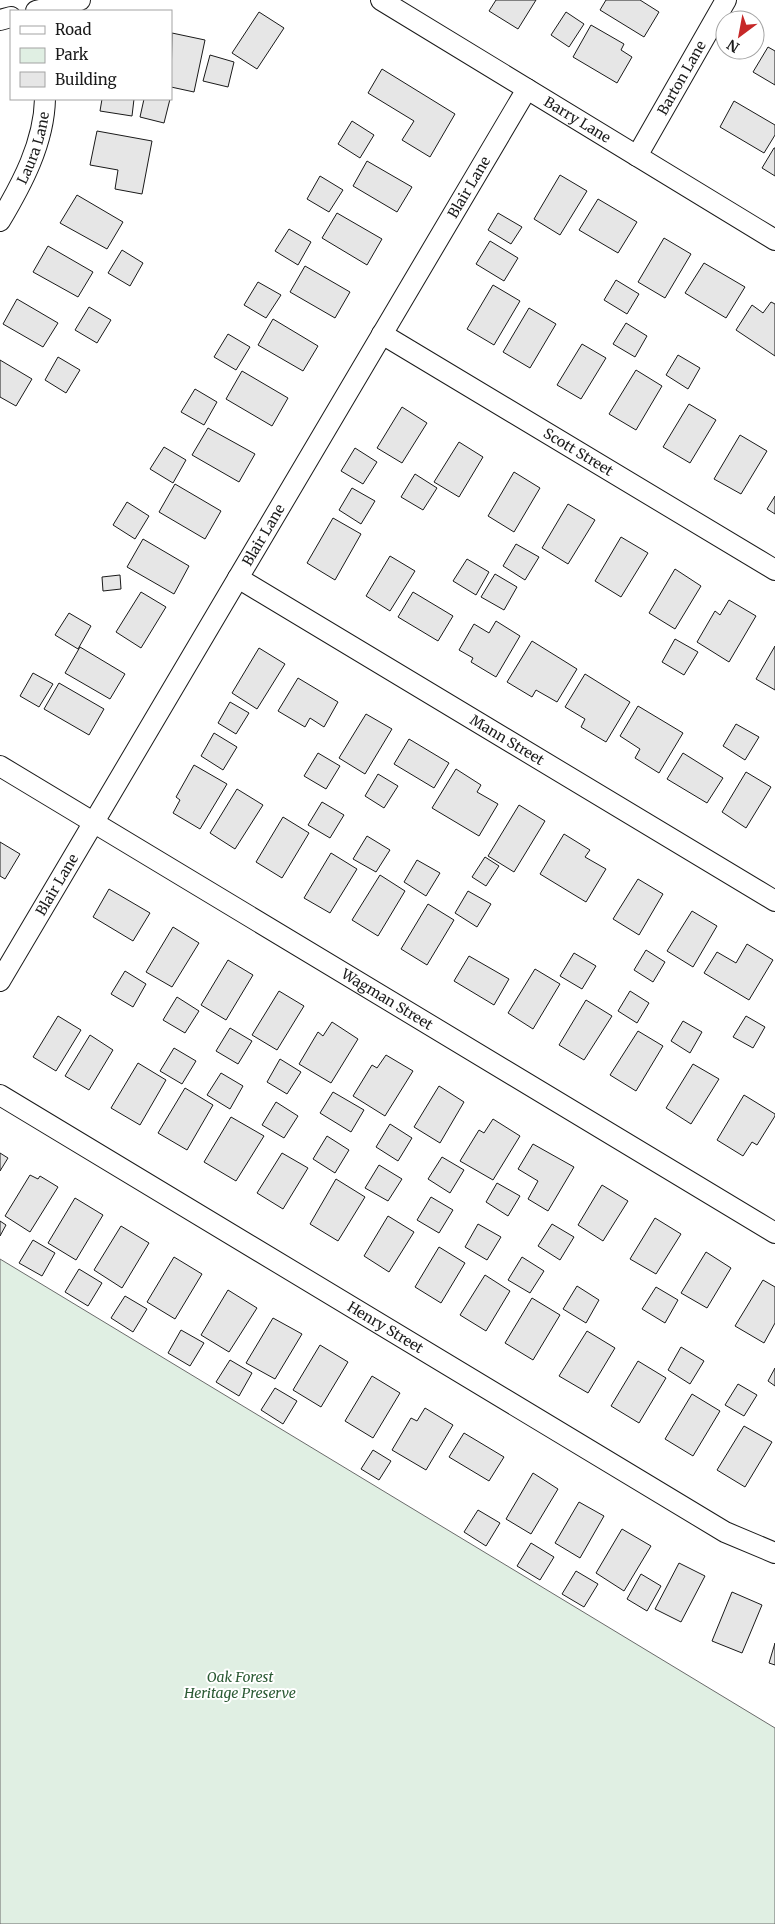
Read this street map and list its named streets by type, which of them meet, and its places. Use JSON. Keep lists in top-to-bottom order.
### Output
{
  "streets": {
    "street": [
      "Barton Lane",
      "Barry Lane",
      "Laura Lane",
      "Blair Lane",
      "Scott Street",
      "Mann Street",
      "Wagman Street",
      "Henry Street"
    ]
  },
  "crossings": [
    ["Barton Lane", "Barry Lane"],
    ["Barry Lane", "Blair Lane"],
    ["Blair Lane", "Scott Street"],
    ["Blair Lane", "Mann Street"],
    ["Blair Lane", "Wagman Street"]
  ],
  "parks": ["Oak Forest Heritage Preserve"],
  "legend": ["Road", "Park", "Building"],
  "north": "bottom left"
}
